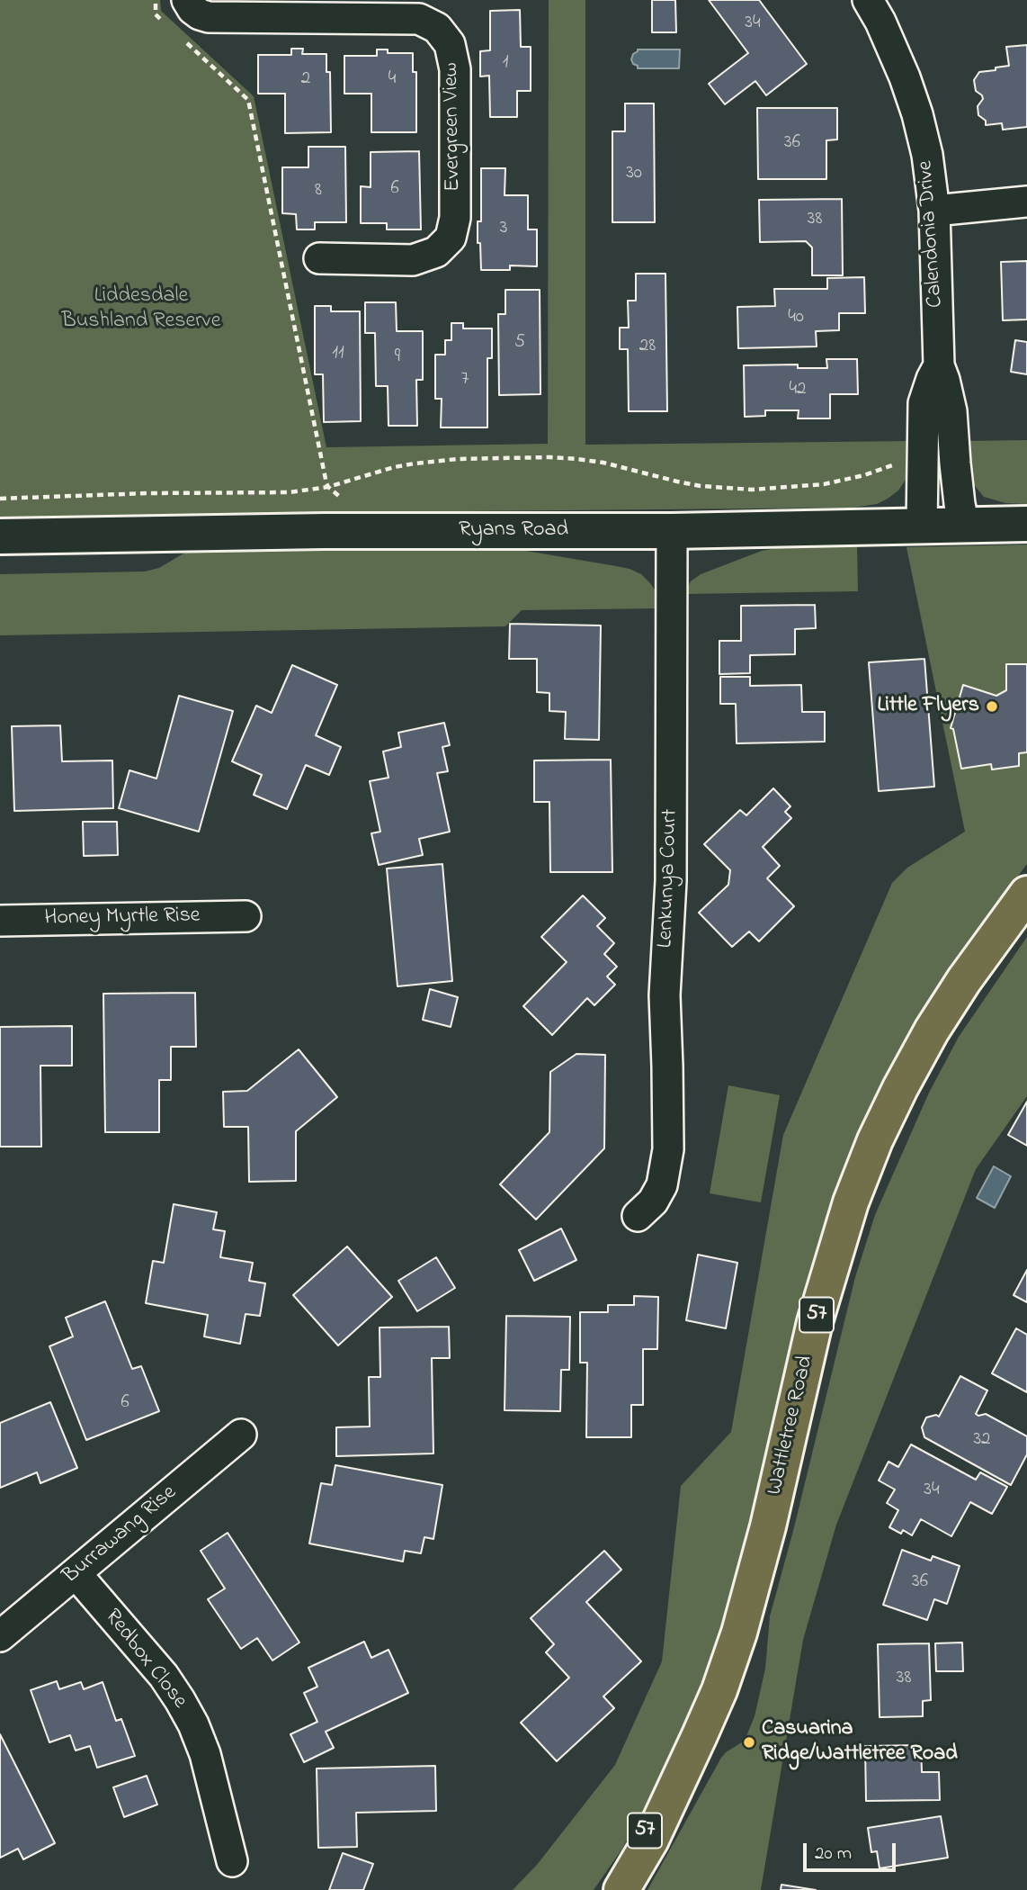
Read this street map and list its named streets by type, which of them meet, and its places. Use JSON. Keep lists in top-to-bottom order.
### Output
{
  "streets": {
    "main road": ["57", "Wattletree Road"],
    "street": [
      "Evergreen View",
      "Calendonia Drive",
      "Ryans Road",
      "Lenkunya Court",
      "Honey Myrtle Rise",
      "Burrawang Rise",
      "Redbox Close"
    ]
  },
  "crossings": [
    ["Calendonia Drive", "Ryans Road"],
    ["Ryans Road", "Lenkunya Court"],
    ["Burrawang Rise", "Redbox Close"]
  ],
  "parks": ["Liddesdale Bushland Reserve"],
  "places": ["Little Flyers", "Casuarina Ridge/Wattletree Road"],
  "house_numbers": [
    "34",
    "1",
    "2",
    "4",
    "36",
    "30",
    "6",
    "8",
    "38",
    "3",
    "40",
    "5",
    "28",
    "11",
    "9",
    "7",
    "42",
    "6",
    "32",
    "34",
    "36",
    "38"
  ],
  "scale_bar": "20 m"
}
